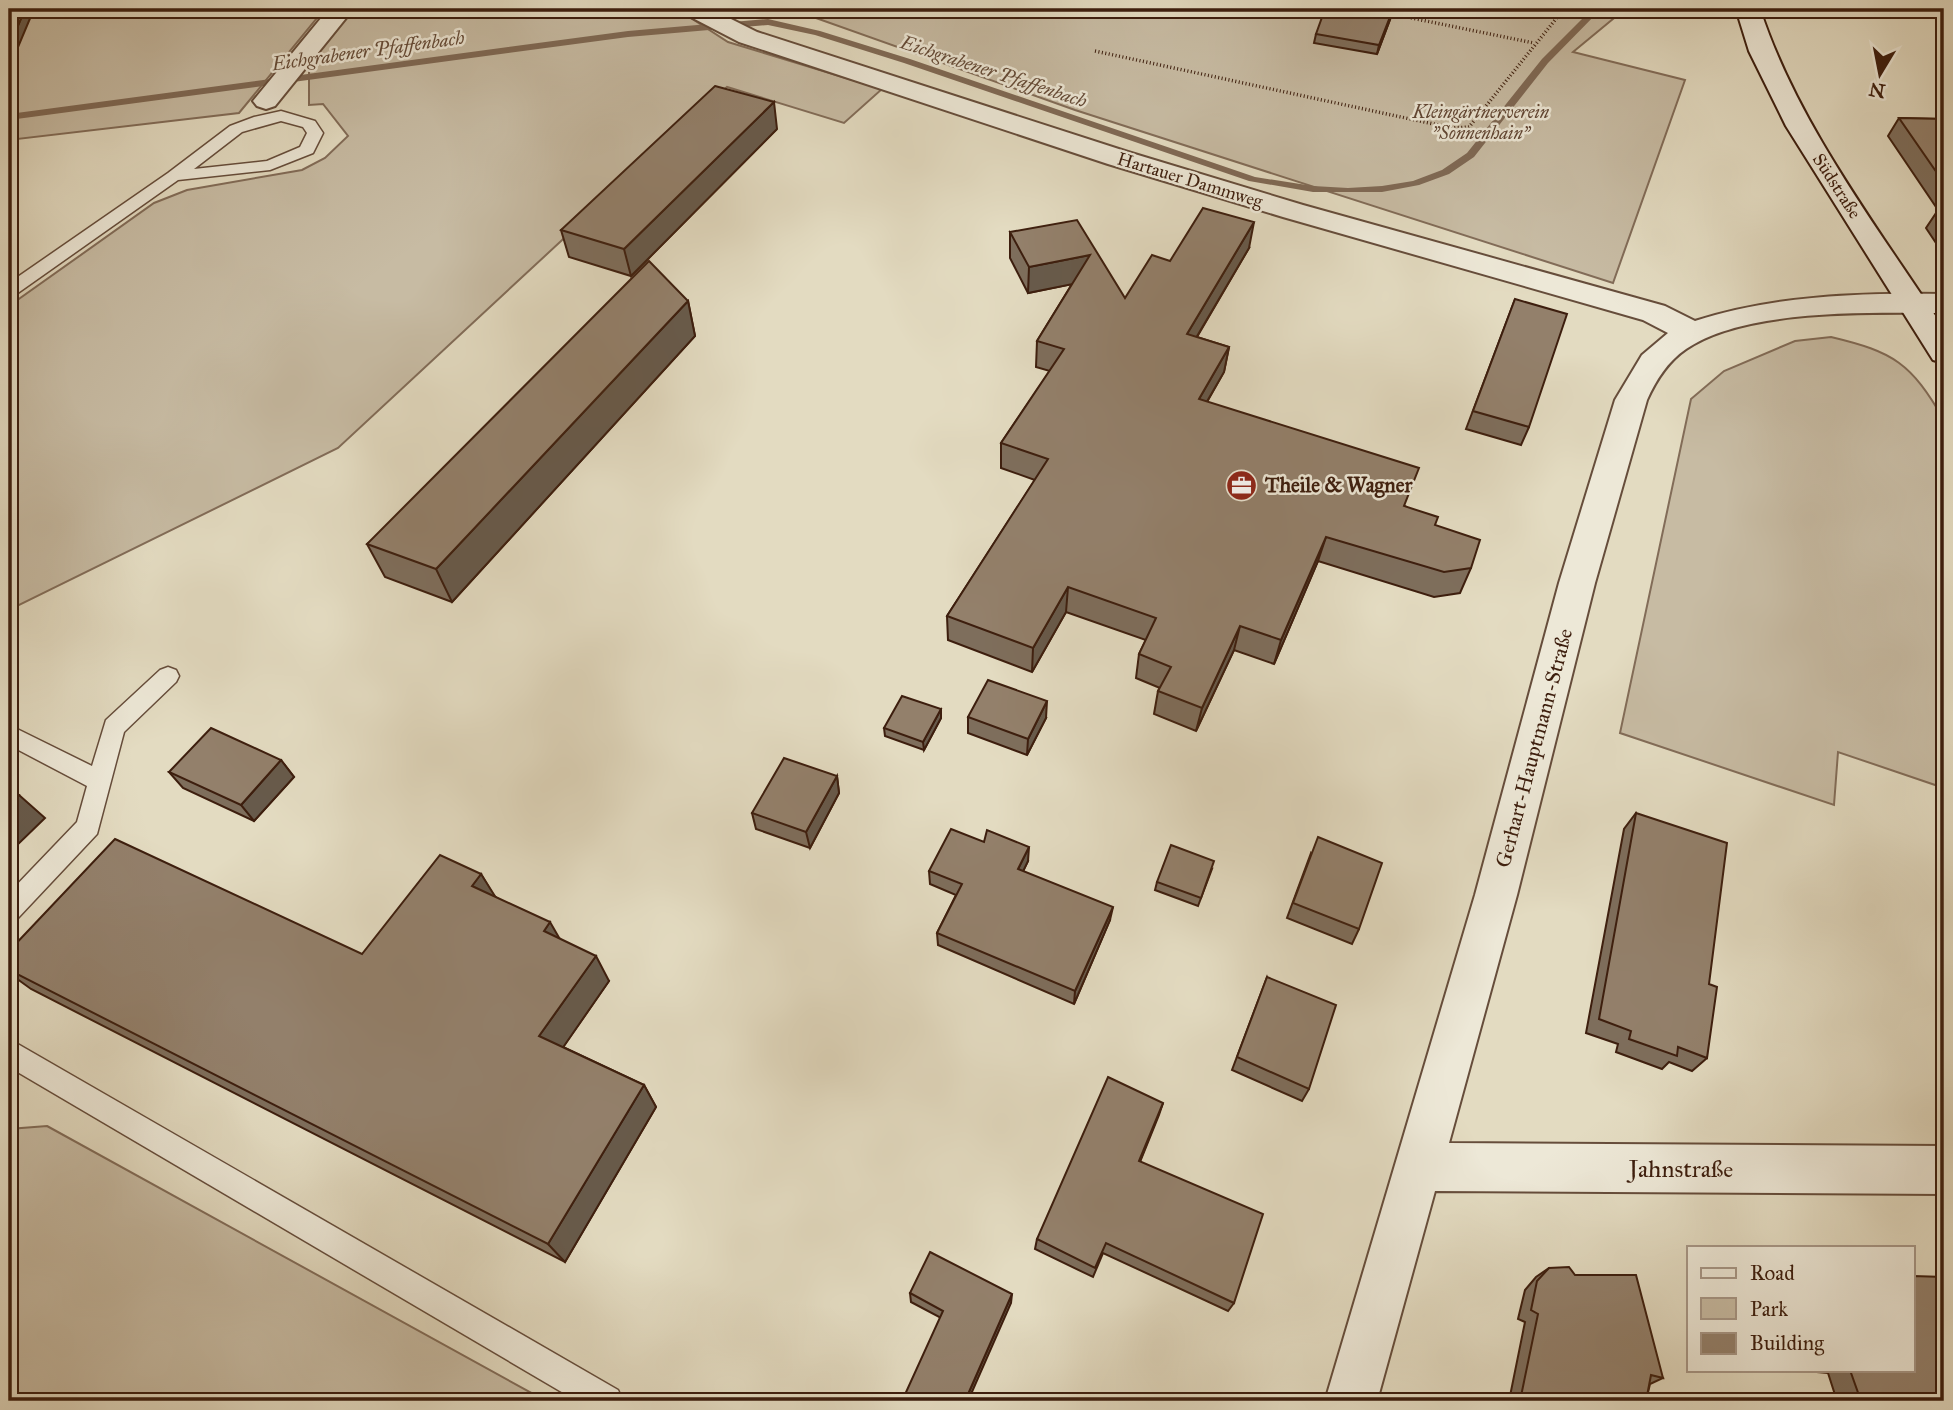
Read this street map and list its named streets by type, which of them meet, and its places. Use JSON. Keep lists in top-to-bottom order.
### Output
{
  "streets": {
    "street": [
      "Hartauer Dammweg",
      "Südstraße",
      "Gerhart-Hauptmann-Straße",
      "Jahnstraße"
    ]
  },
  "crossings": [
    ["Hartauer Dammweg", "Gerhart-Hauptmann-Straße"],
    ["Südstraße", "Gerhart-Hauptmann-Straße"],
    ["Gerhart-Hauptmann-Straße", "Jahnstraße"]
  ],
  "water": ["Eichgrabener Pfaffenbach"],
  "parks": ["Kleingärtnerverein \"Sonnenhain\""],
  "places": {
    "office": ["Theile & Wagner"]
  },
  "legend": ["Road", "Park", "Building"],
  "north": "bottom"
}
